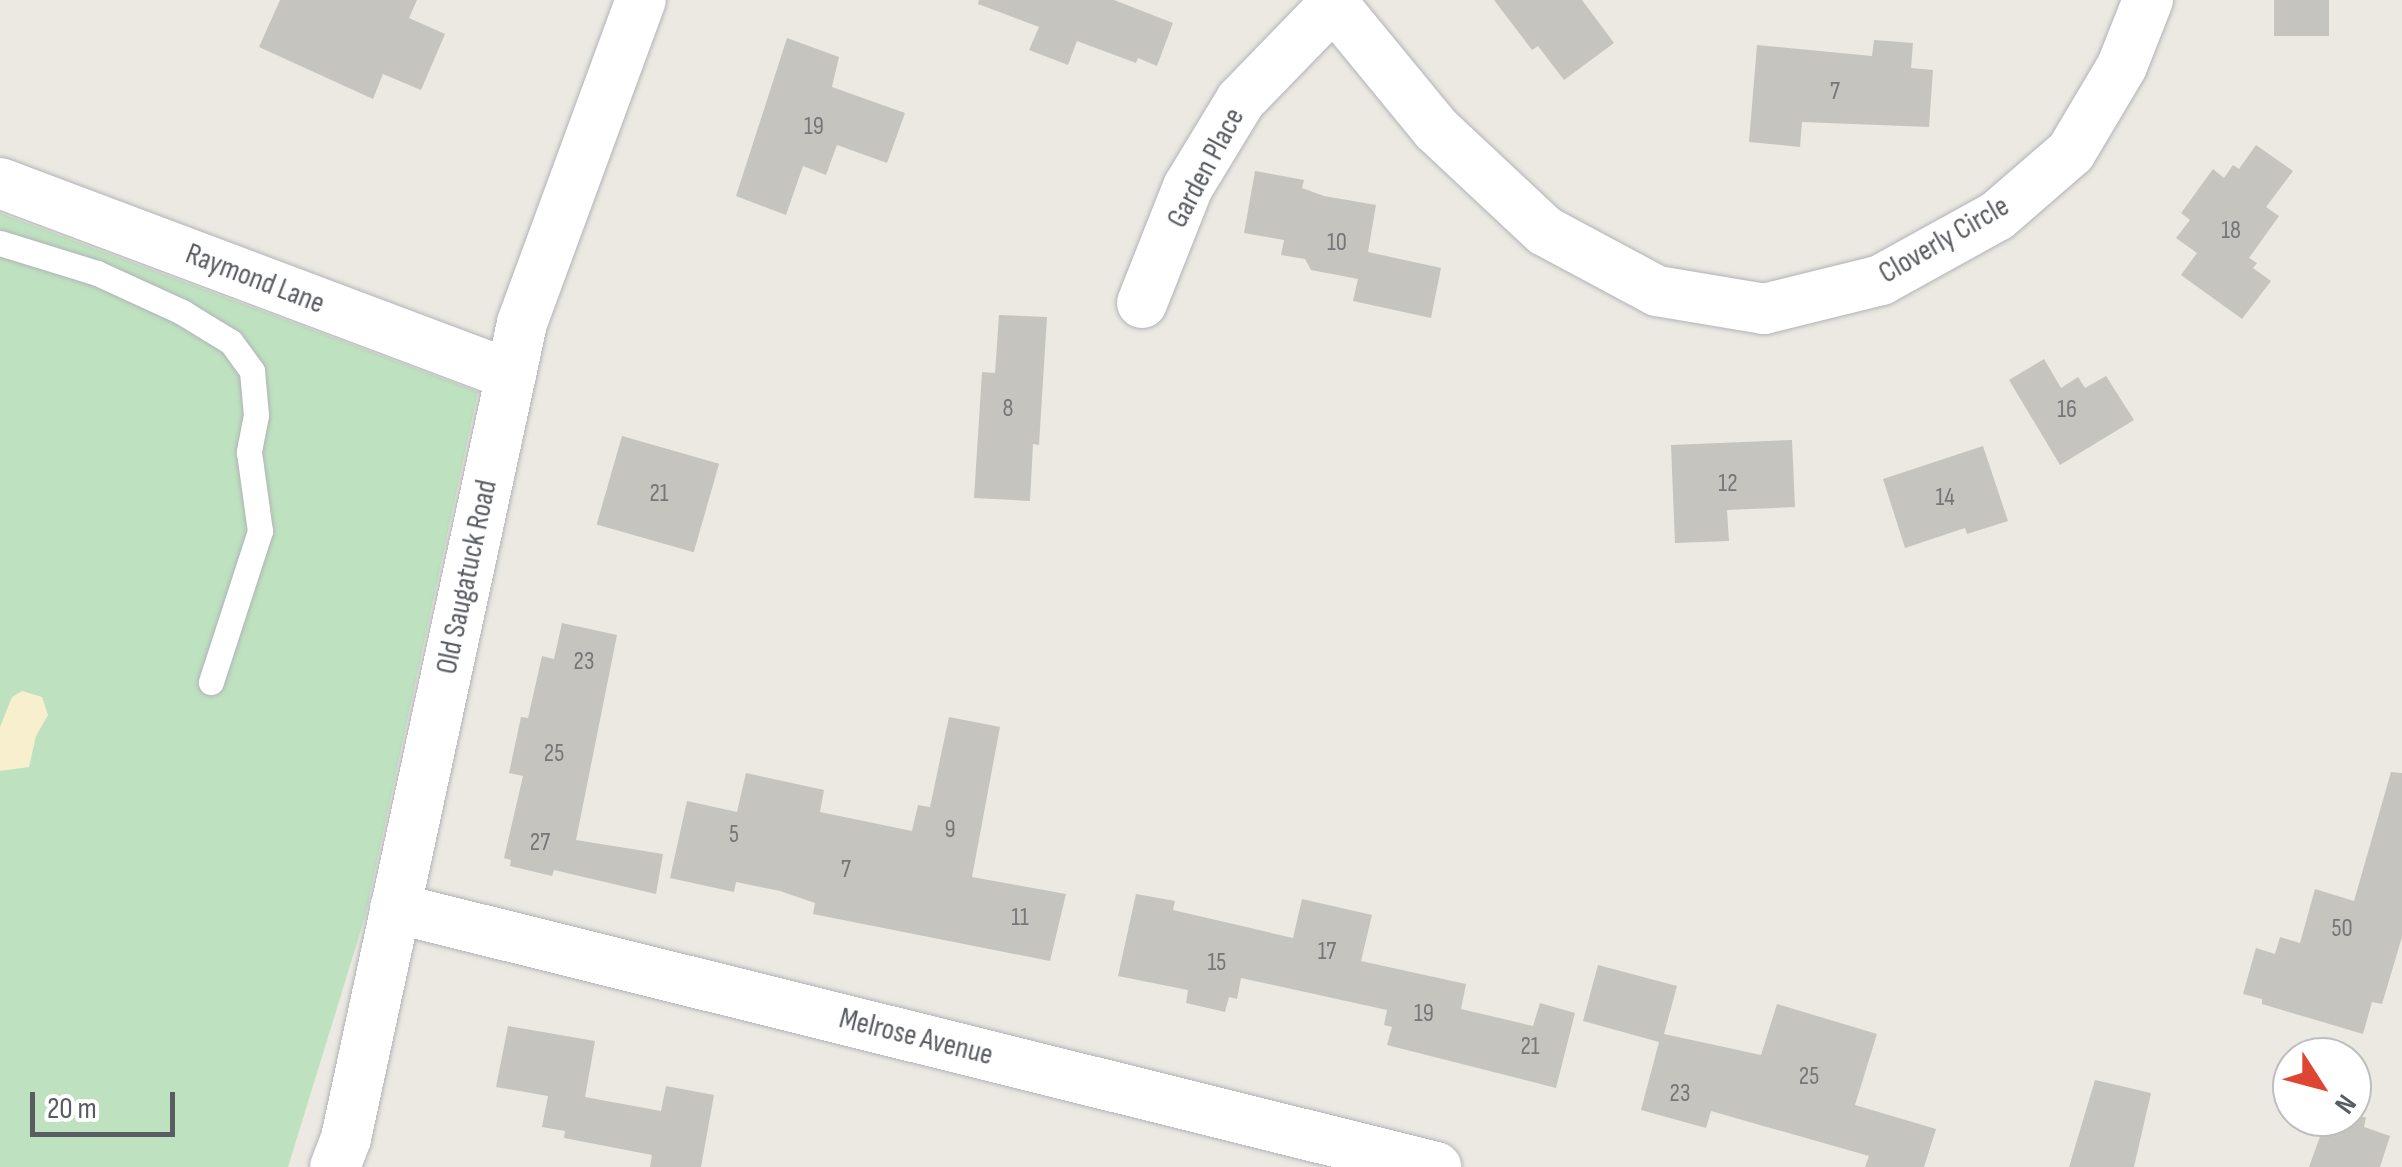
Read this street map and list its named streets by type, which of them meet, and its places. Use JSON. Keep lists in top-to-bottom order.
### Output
{
  "streets": {
    "street": [
      "Garden Place",
      "Cloverly Circle",
      "Raymond Lane",
      "Old Saugatuck Road",
      "Melrose Avenue"
    ]
  },
  "crossings": [
    ["Garden Place", "Cloverly Circle"],
    ["Raymond Lane", "Old Saugatuck Road"],
    ["Old Saugatuck Road", "Melrose Avenue"]
  ],
  "house_numbers": [
    "7",
    "19",
    "18",
    "10",
    "8",
    "16",
    "12",
    "21",
    "14",
    "23",
    "25",
    "9",
    "5",
    "27",
    "7",
    "11",
    "50",
    "17",
    "15",
    "19",
    "21",
    "25",
    "23"
  ],
  "scale_bar": "20 m",
  "north": "bottom right"
}
